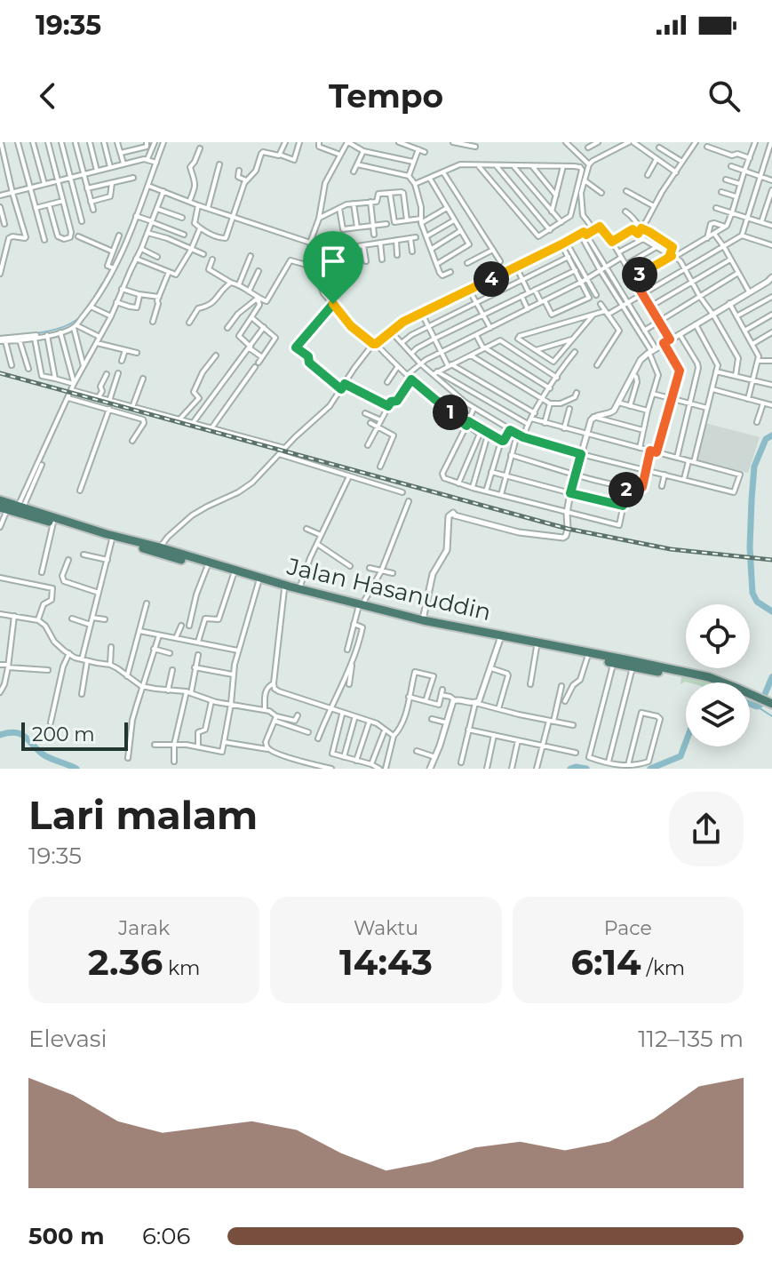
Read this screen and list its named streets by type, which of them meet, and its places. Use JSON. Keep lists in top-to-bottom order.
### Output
{
  "streets": {
    "highway": ["Jalan Hasanuddin"]
  },
  "scale_bar": "200 m",
  "page": {
    "status": "19:35",
    "header": "Tempo",
    "pins": [
      "3",
      "4",
      "1",
      "2"
    ],
    "scale": "200 m",
    "heading": ["Lari malam", "19:35"],
    "stats": [
      ["Jarak", "2.36 km"],
      ["Waktu", "14:43"],
      ["Pace", "6:14 /km"]
    ],
    "chart": ["Elevasi", "112–135 m"],
    "list": [
      {
        "name": "500 m",
        "note": "6:06"
      }
    ]
  }
}
